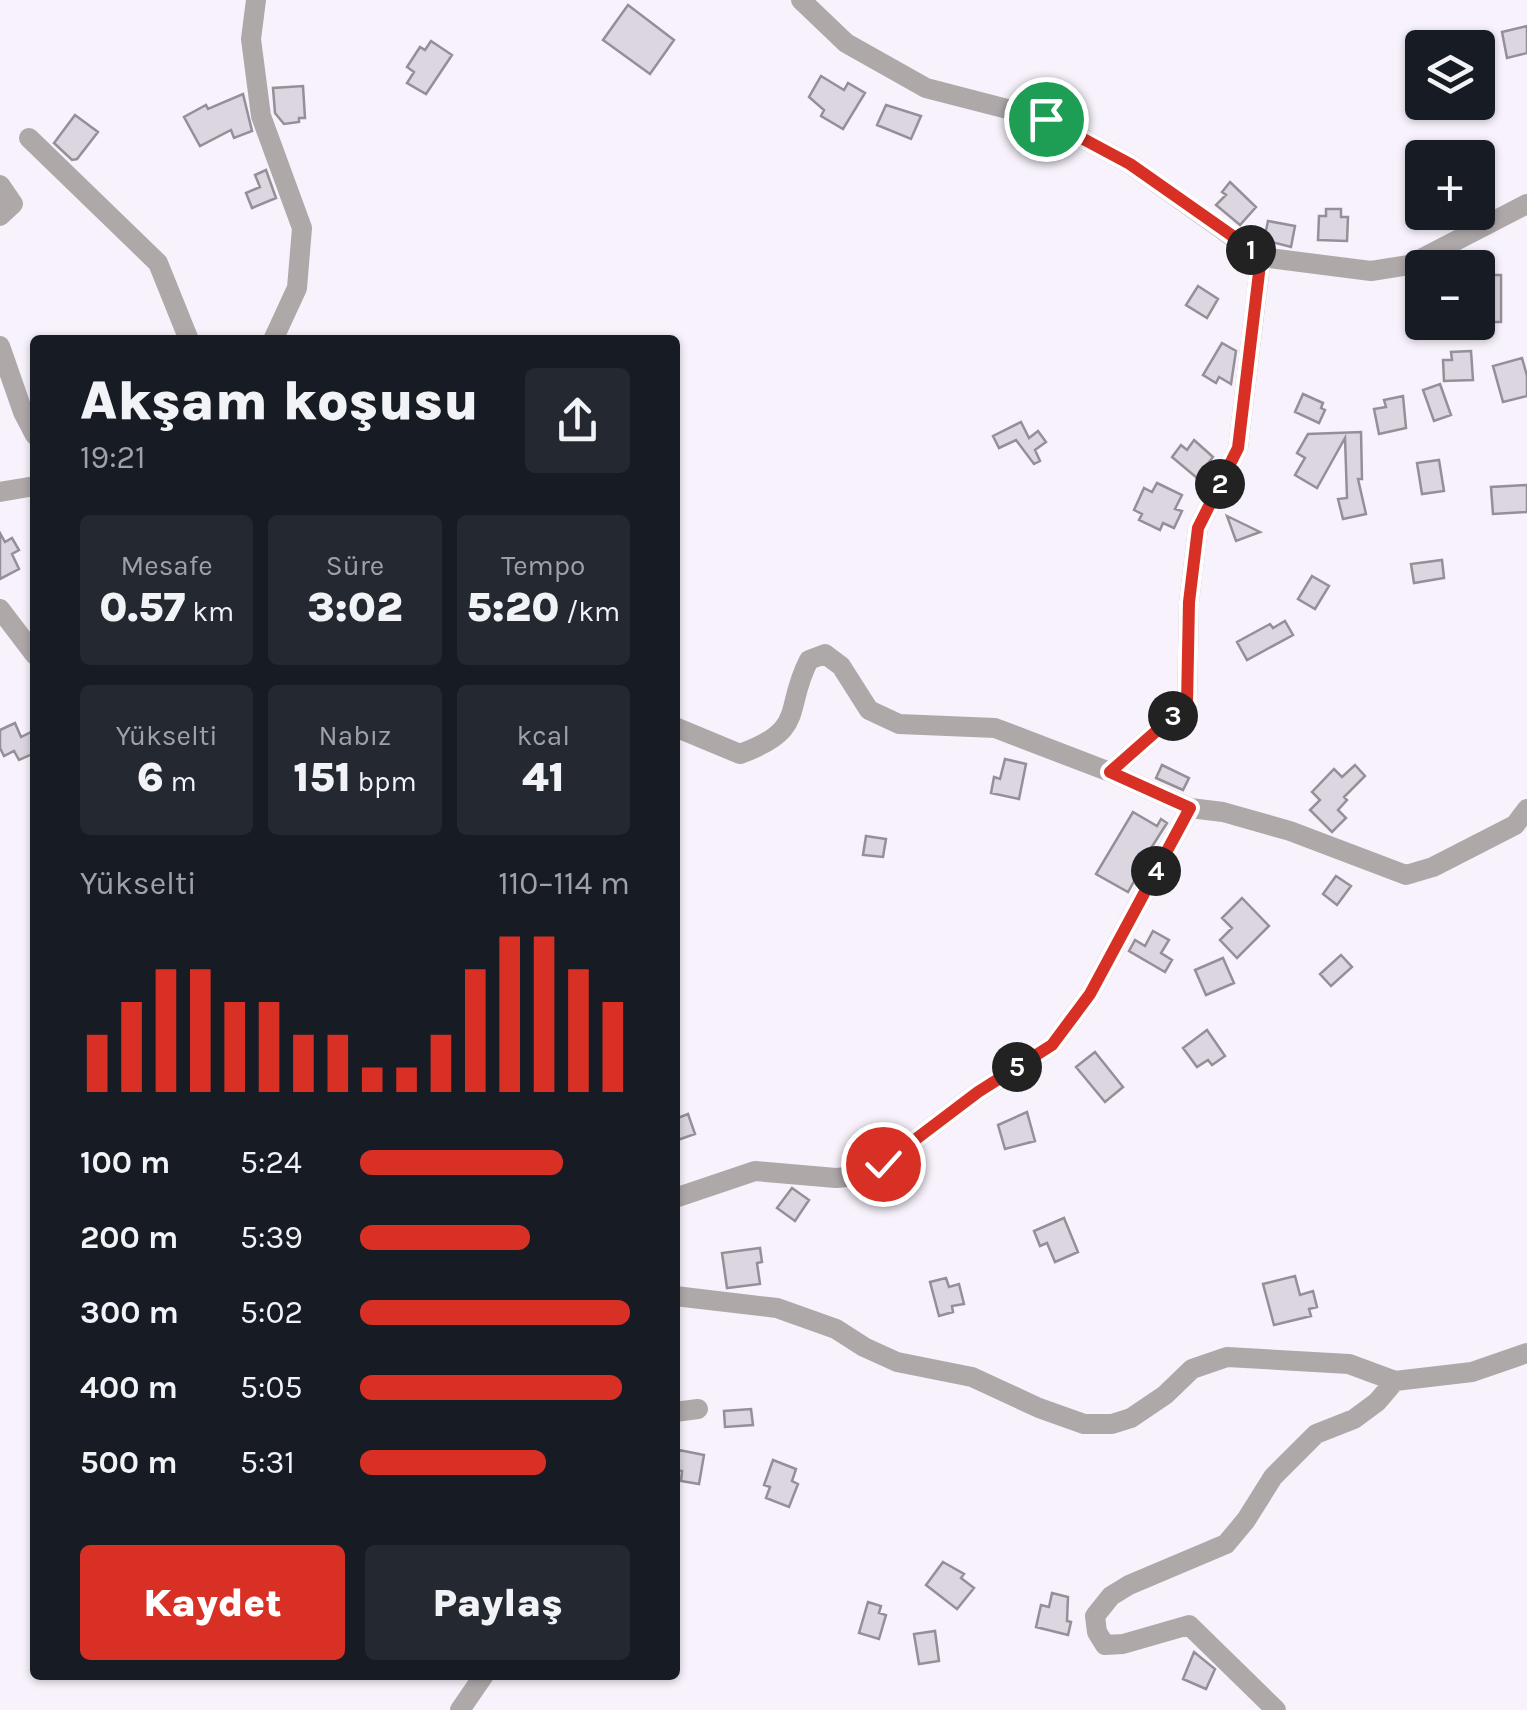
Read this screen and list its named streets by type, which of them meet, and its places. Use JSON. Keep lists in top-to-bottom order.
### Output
{
  "page": {
    "map_buttons": ["+", "−"],
    "pins": [
      "1",
      "2",
      "3",
      "4",
      "5"
    ],
    "heading": ["Akşam koşusu", "19:21"],
    "stats": [
      ["Mesafe", "0.57 km"],
      ["Süre", "3:02"],
      ["Tempo", "5:20 /km"],
      ["Yükselti", "6 m"],
      ["Nabız", "151 bpm"],
      ["kcal", "41"]
    ],
    "chart": ["Yükselti", "110–114 m"],
    "list": [
      {
        "name": "100 m",
        "note": "5:24"
      },
      {
        "name": "200 m",
        "note": "5:39"
      },
      {
        "name": "300 m",
        "note": "5:02"
      },
      {
        "name": "400 m",
        "note": "5:05"
      },
      {
        "name": "500 m",
        "note": "5:31"
      }
    ],
    "buttons": ["Kaydet", "Paylaş"]
  }
}
